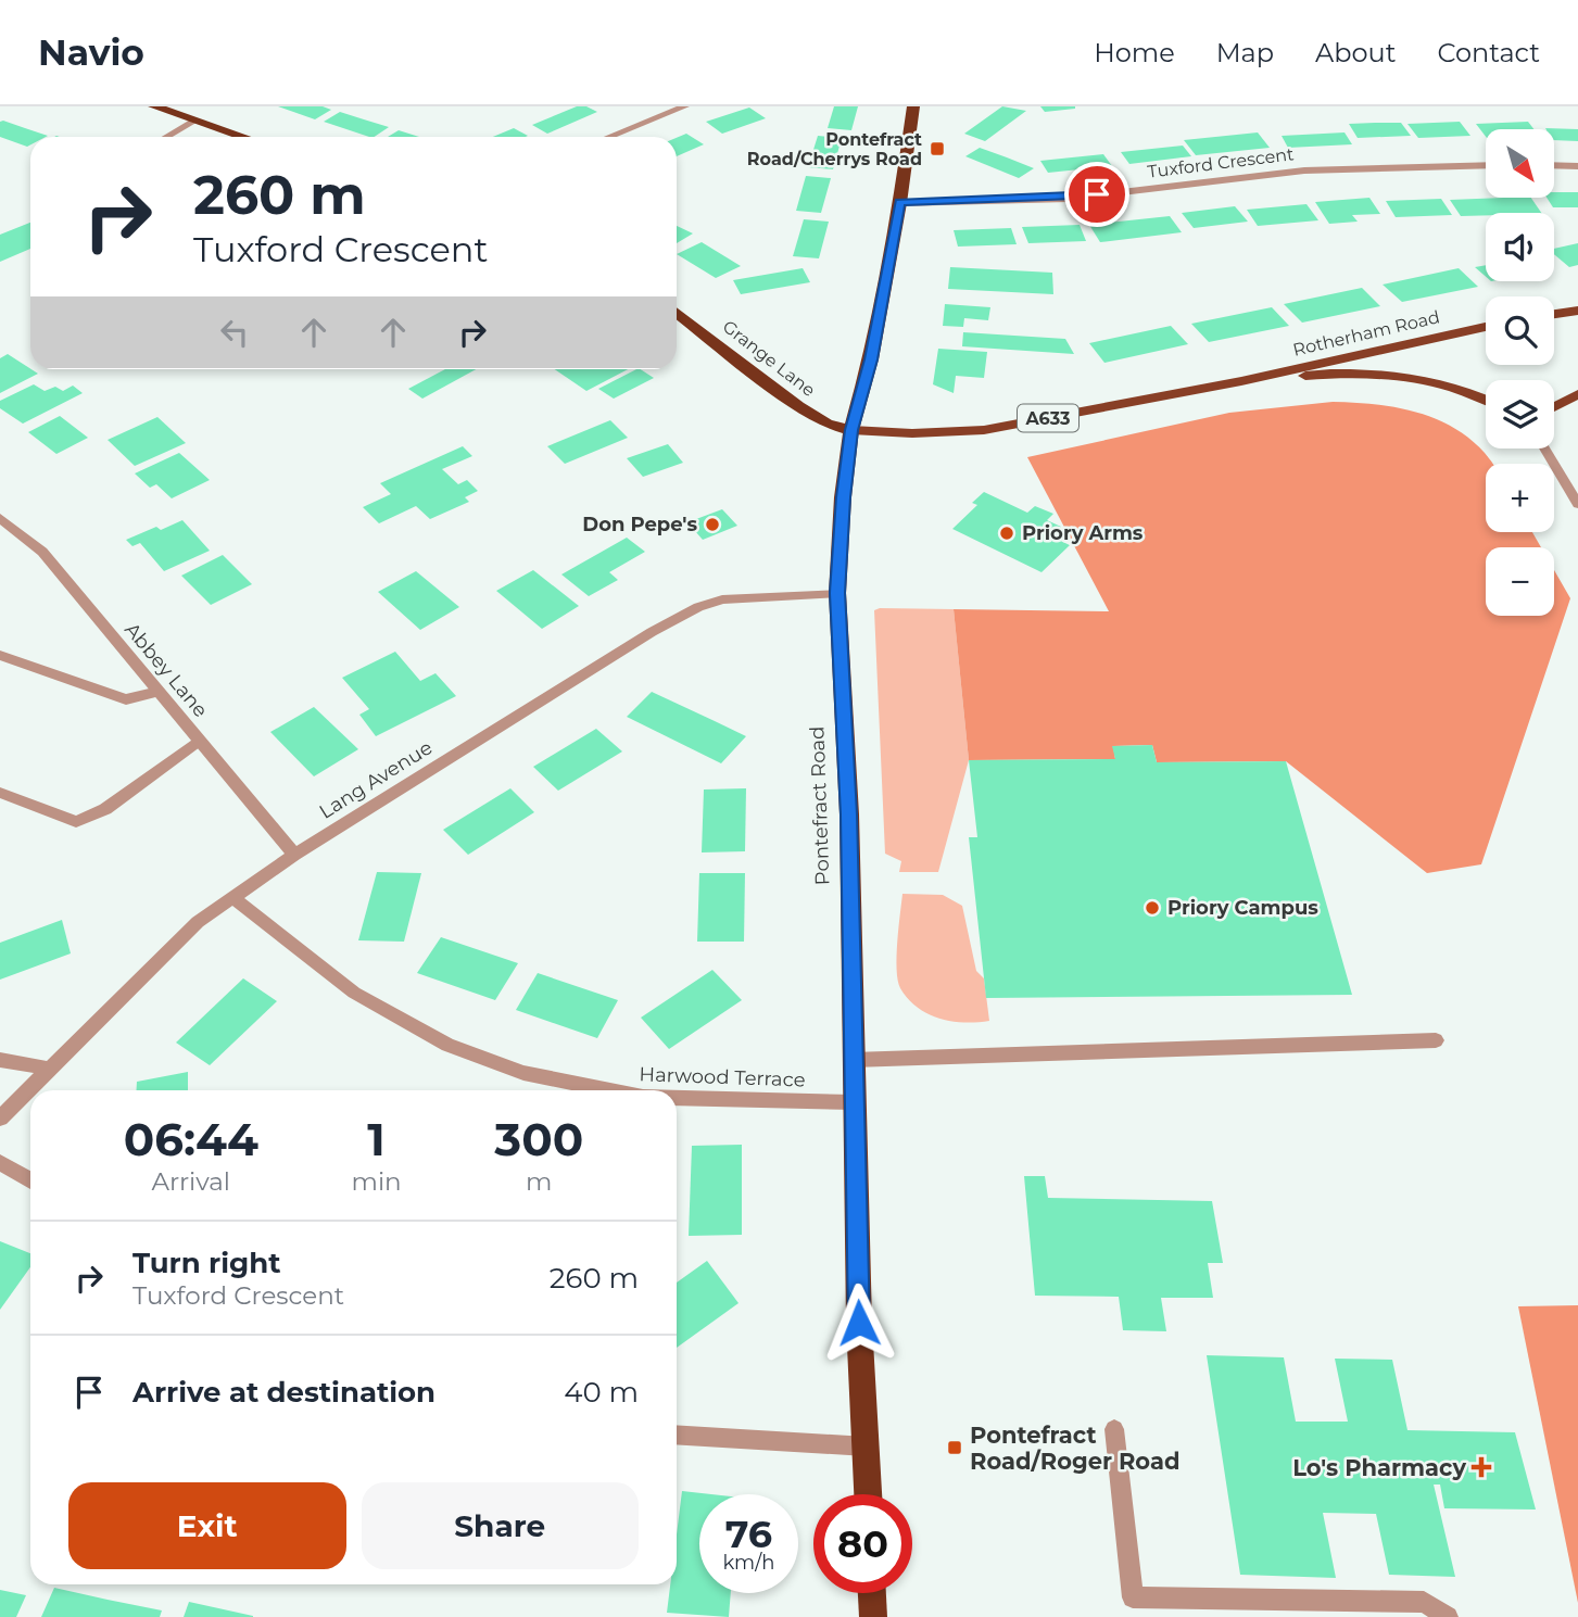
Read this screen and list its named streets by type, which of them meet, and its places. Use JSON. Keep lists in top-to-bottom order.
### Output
{
  "streets": {
    "highway": ["Grange Lane", "A633", "Pontefract Road"],
    "main road": ["Rotherham Road"],
    "street": [
      "Tuxford Crescent",
      "Abbey Lane",
      "Lang Avenue",
      "Harwood Terrace"
    ]
  },
  "crossings": [
    ["Tuxford Crescent", "Pontefract Road"],
    ["Rotherham Road", "Grange Lane"],
    ["Rotherham Road", "Pontefract Road"],
    ["Grange Lane", "Pontefract Road"],
    ["Abbey Lane", "Lang Avenue"],
    ["Lang Avenue", "Pontefract Road"],
    ["Lang Avenue", "Harwood Terrace"],
    ["Pontefract Road", "Harwood Terrace"]
  ],
  "places": {
    "transit": ["Pontefract Road/Cherrys Road", "Pontefract Road/Roger Road"],
    "other": ["Don Pepe's", "Priory Arms", "Priory Campus"],
    "health": ["Lo's Pharmacy"]
  },
  "north": "bottom right",
  "page": {
    "header": "Navio",
    "nav": [
      "Home",
      "Map",
      "About",
      "Contact"
    ],
    "map_buttons": ["+", "−"],
    "turn": ["260 m", "Tuxford Crescent"],
    "eta": [
      "06:44",
      "Arrival",
      "1",
      "min",
      "300",
      "m"
    ],
    "list": [
      {
        "name": "Turn right",
        "note": "Tuxford Crescent",
        "value": "260 m"
      },
      {
        "name": "Arrive at destination",
        "value": "40 m"
      }
    ],
    "buttons": ["Exit", "Share"],
    "speed": "76 km/h",
    "limit": "80"
  }
}
